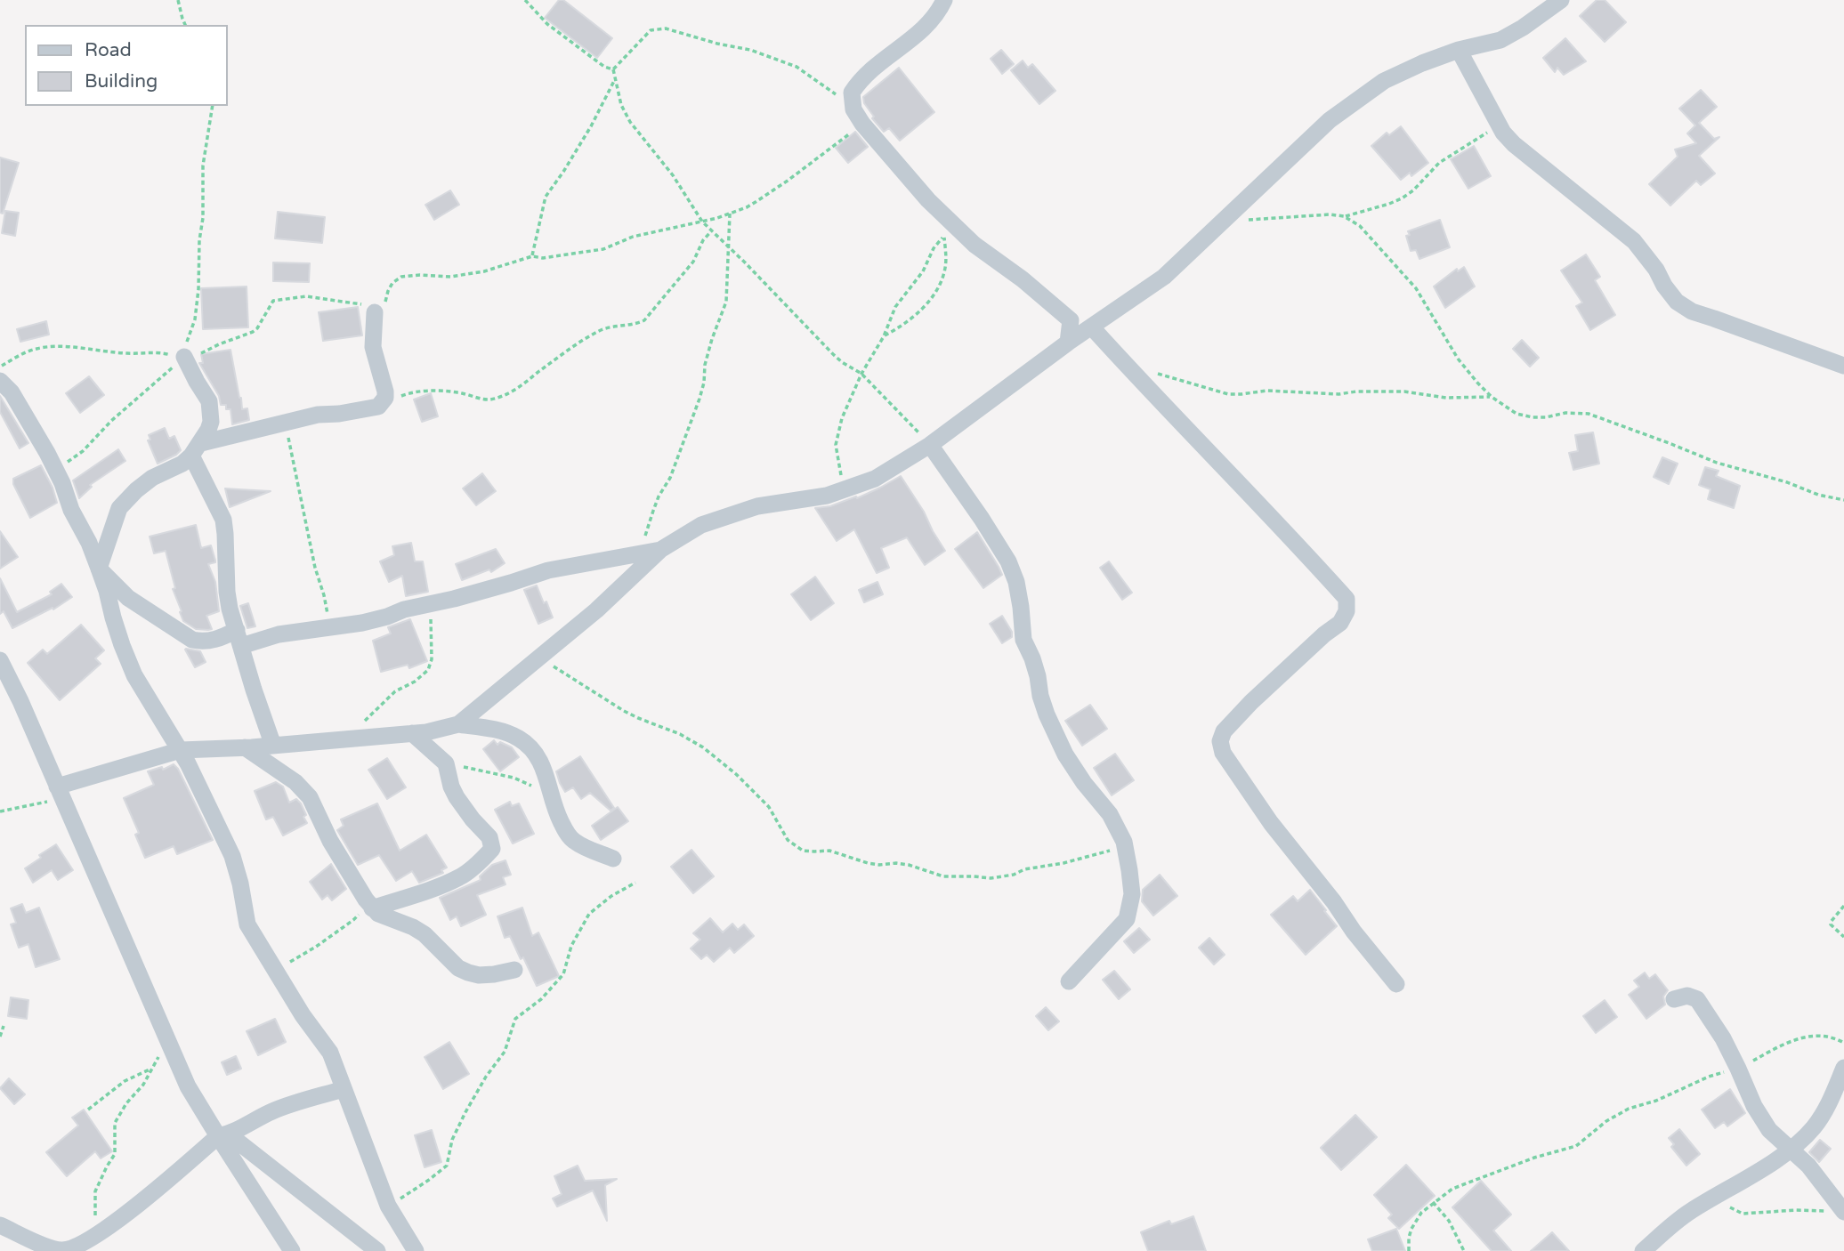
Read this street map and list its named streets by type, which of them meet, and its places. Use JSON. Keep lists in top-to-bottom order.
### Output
{
  "legend": ["Road", "Building"]
}
